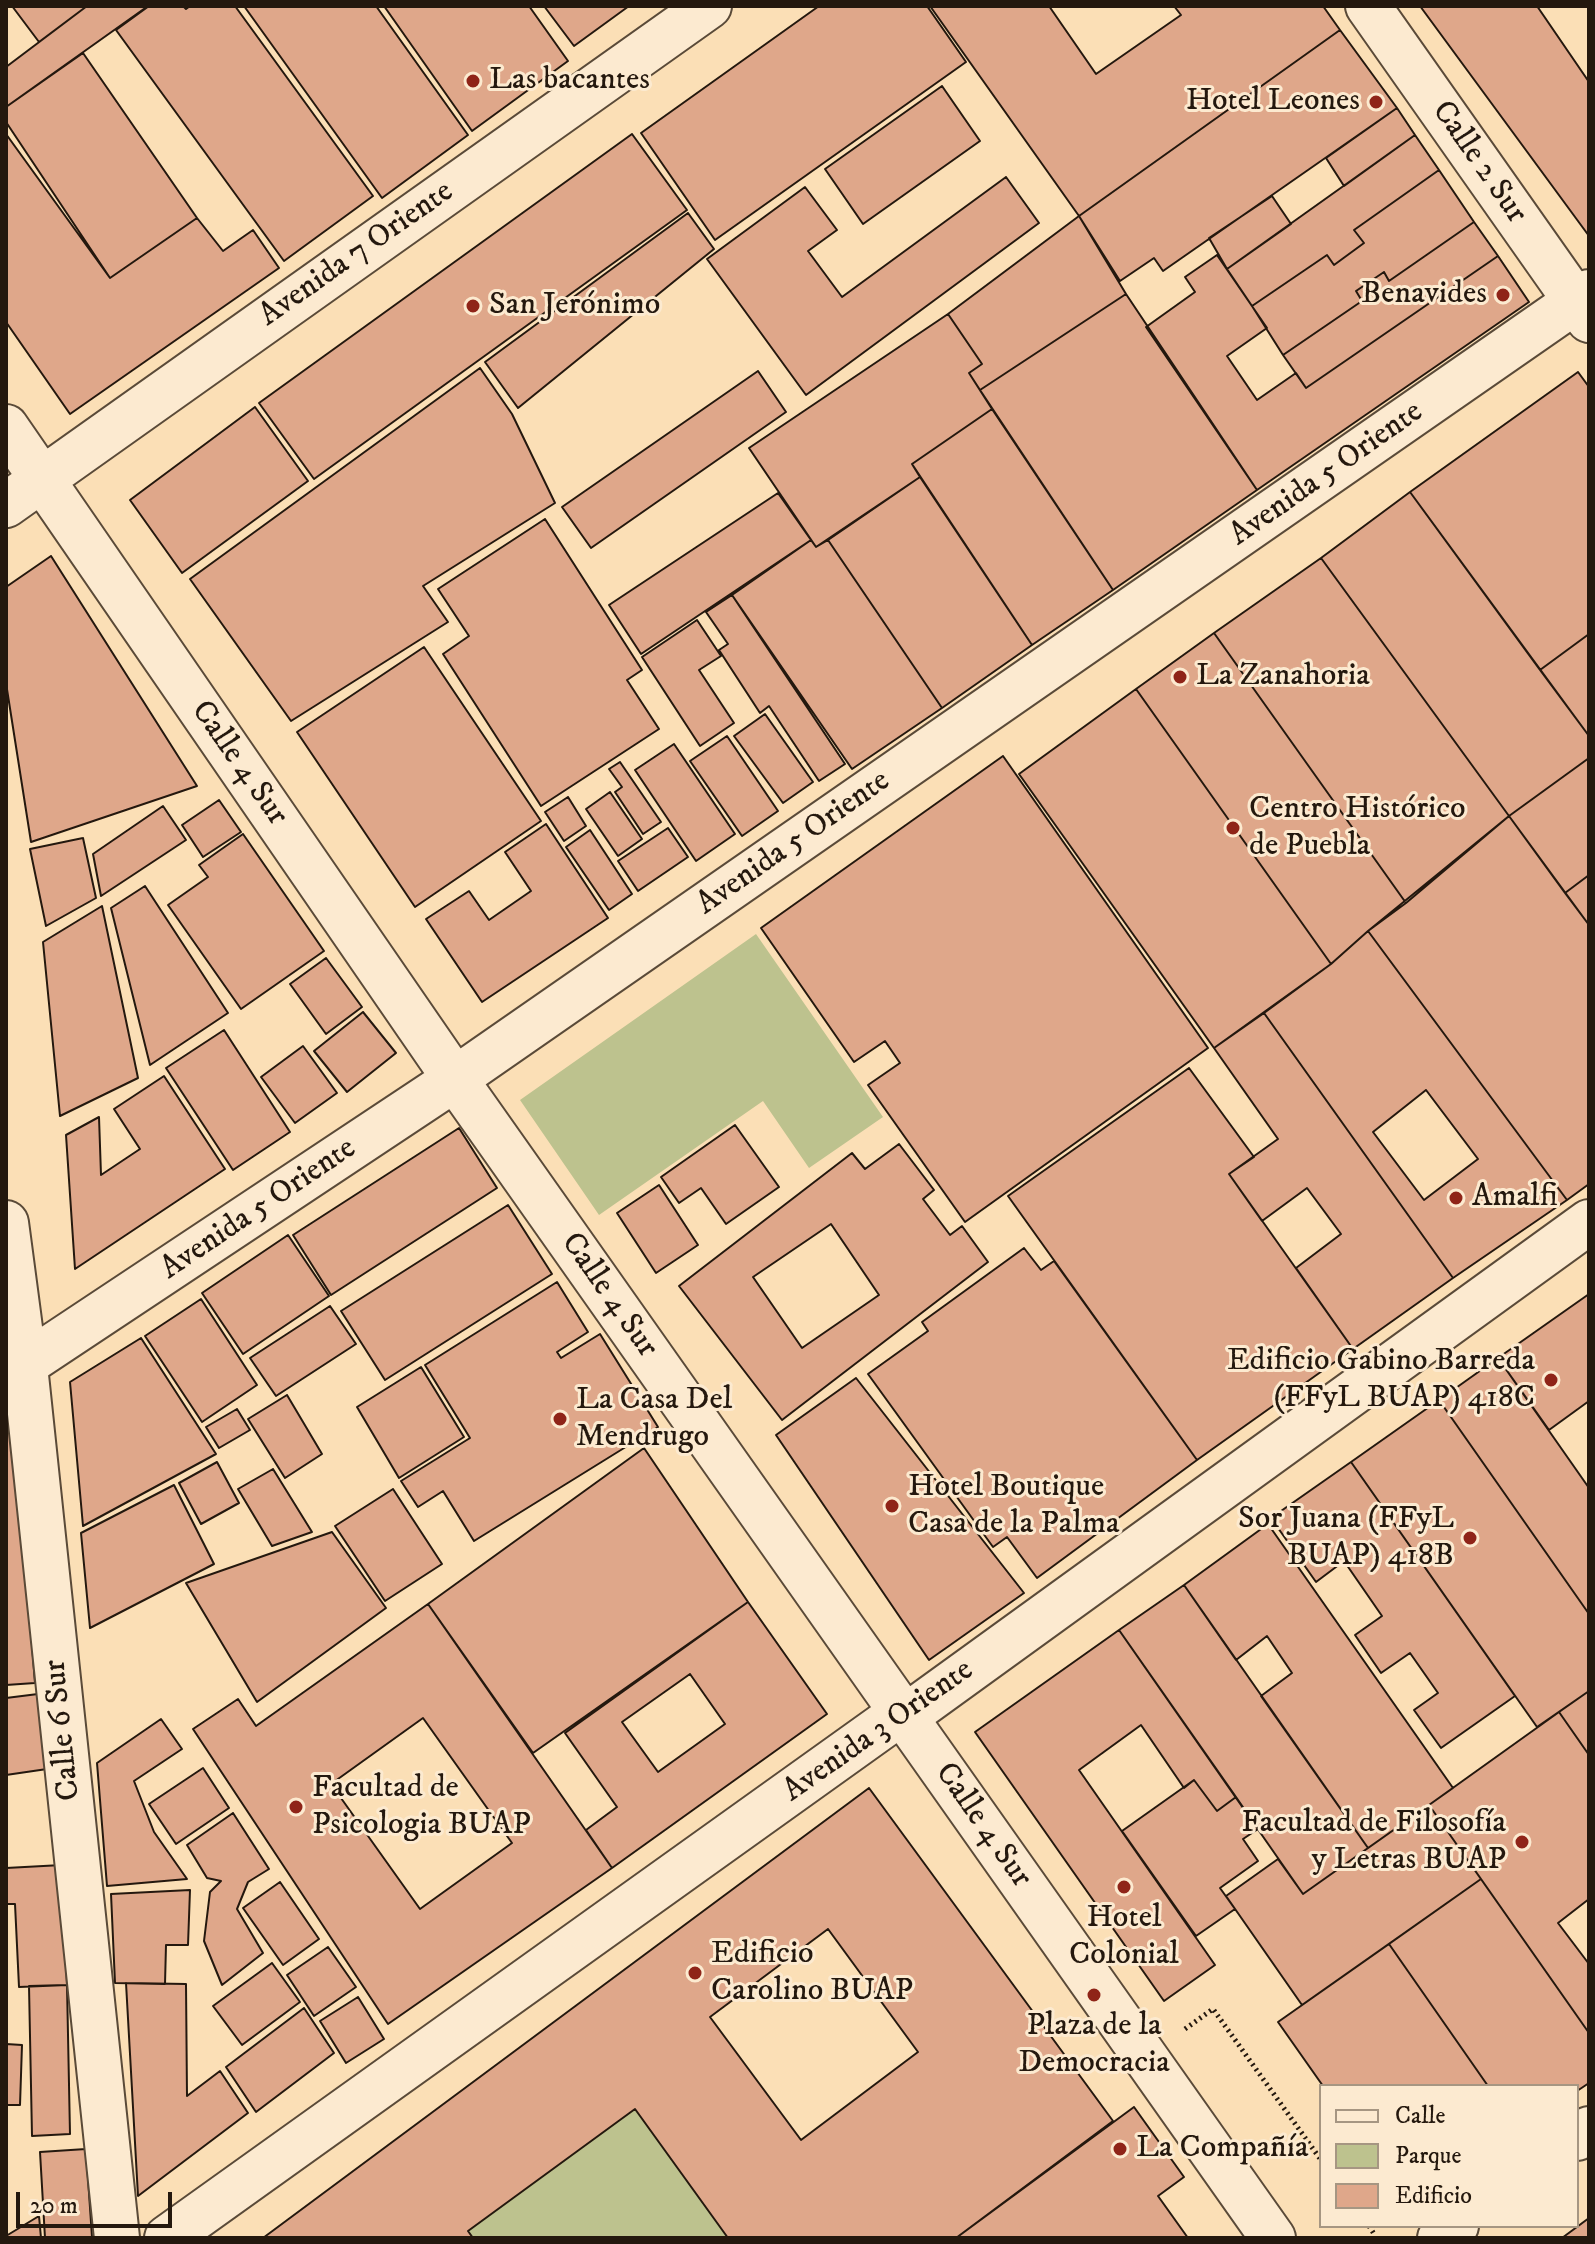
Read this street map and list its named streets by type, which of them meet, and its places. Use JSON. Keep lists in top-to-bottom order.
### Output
{
  "streets": {
    "street": [
      "Calle 2 Sur",
      "Avenida 7 Oriente",
      "Avenida 5 Oriente",
      "Calle 4 Sur",
      "Calle 6 Sur",
      "Avenida 3 Oriente"
    ]
  },
  "crossings": [
    ["Calle 2 Sur", "Avenida 5 Oriente"],
    ["Avenida 7 Oriente", "Calle 4 Sur"],
    ["Avenida 5 Oriente", "Calle 4 Sur"],
    ["Avenida 5 Oriente", "Calle 6 Sur"],
    ["Calle 4 Sur", "Avenida 3 Oriente"]
  ],
  "places": [
    "Las bacantes",
    "Hotel Leones",
    "Benavides",
    "San Jerónimo",
    "La Zanahoria",
    "Centro Histórico de Puebla",
    "Amalfi",
    "Edificio Gabino Barreda (FFyL BUAP) 418C",
    "La Casa Del Mendrugo",
    "Hotel Boutique Casa de la Palma",
    "Sor Juana (FFyL BUAP) 418B",
    "Facultad de Psicologia BUAP",
    "Facultad de Filosofía y Letras BUAP",
    "Hotel Colonial",
    "Edificio Carolino BUAP",
    "Plaza de la Democracia",
    "La Compañía"
  ],
  "legend": ["Calle", "Parque", "Edificio"],
  "scale_bar": "20 m"
}
